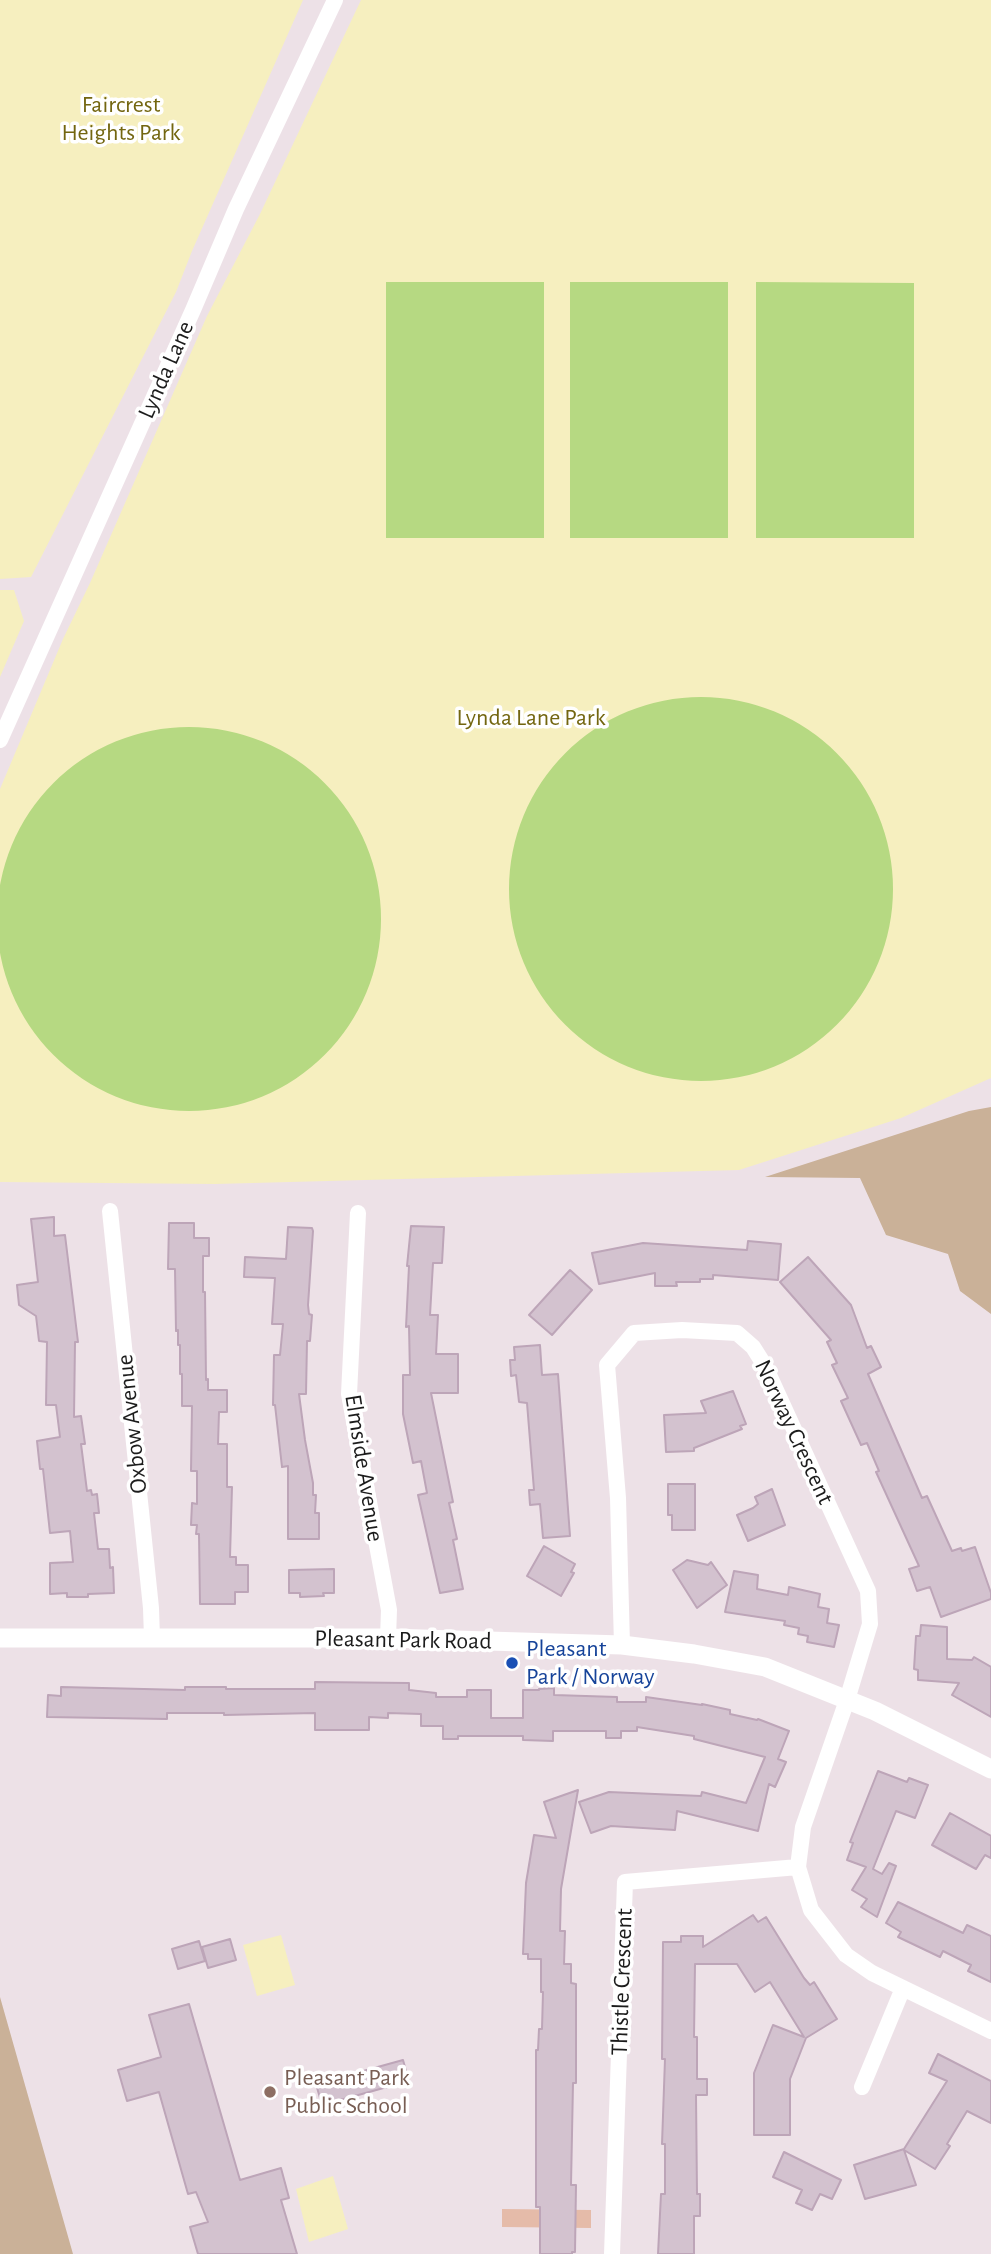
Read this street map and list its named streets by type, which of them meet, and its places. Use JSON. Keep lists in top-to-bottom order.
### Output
{
  "streets": {
    "street": [
      "Lynda Lane",
      "Oxbow Avenue",
      "Norway Crescent",
      "Elmside Avenue",
      "Pleasant Park Road",
      "Thistle Crescent"
    ]
  },
  "crossings": [
    ["Oxbow Avenue", "Pleasant Park Road"],
    ["Norway Crescent", "Pleasant Park Road"],
    ["Norway Crescent", "Thistle Crescent"],
    ["Elmside Avenue", "Pleasant Park Road"]
  ],
  "parks": ["Faircrest Heights Park", "Lynda Lane Park"],
  "places": ["Pleasant Park / Norway", "Pleasant Park Public School"]
}
